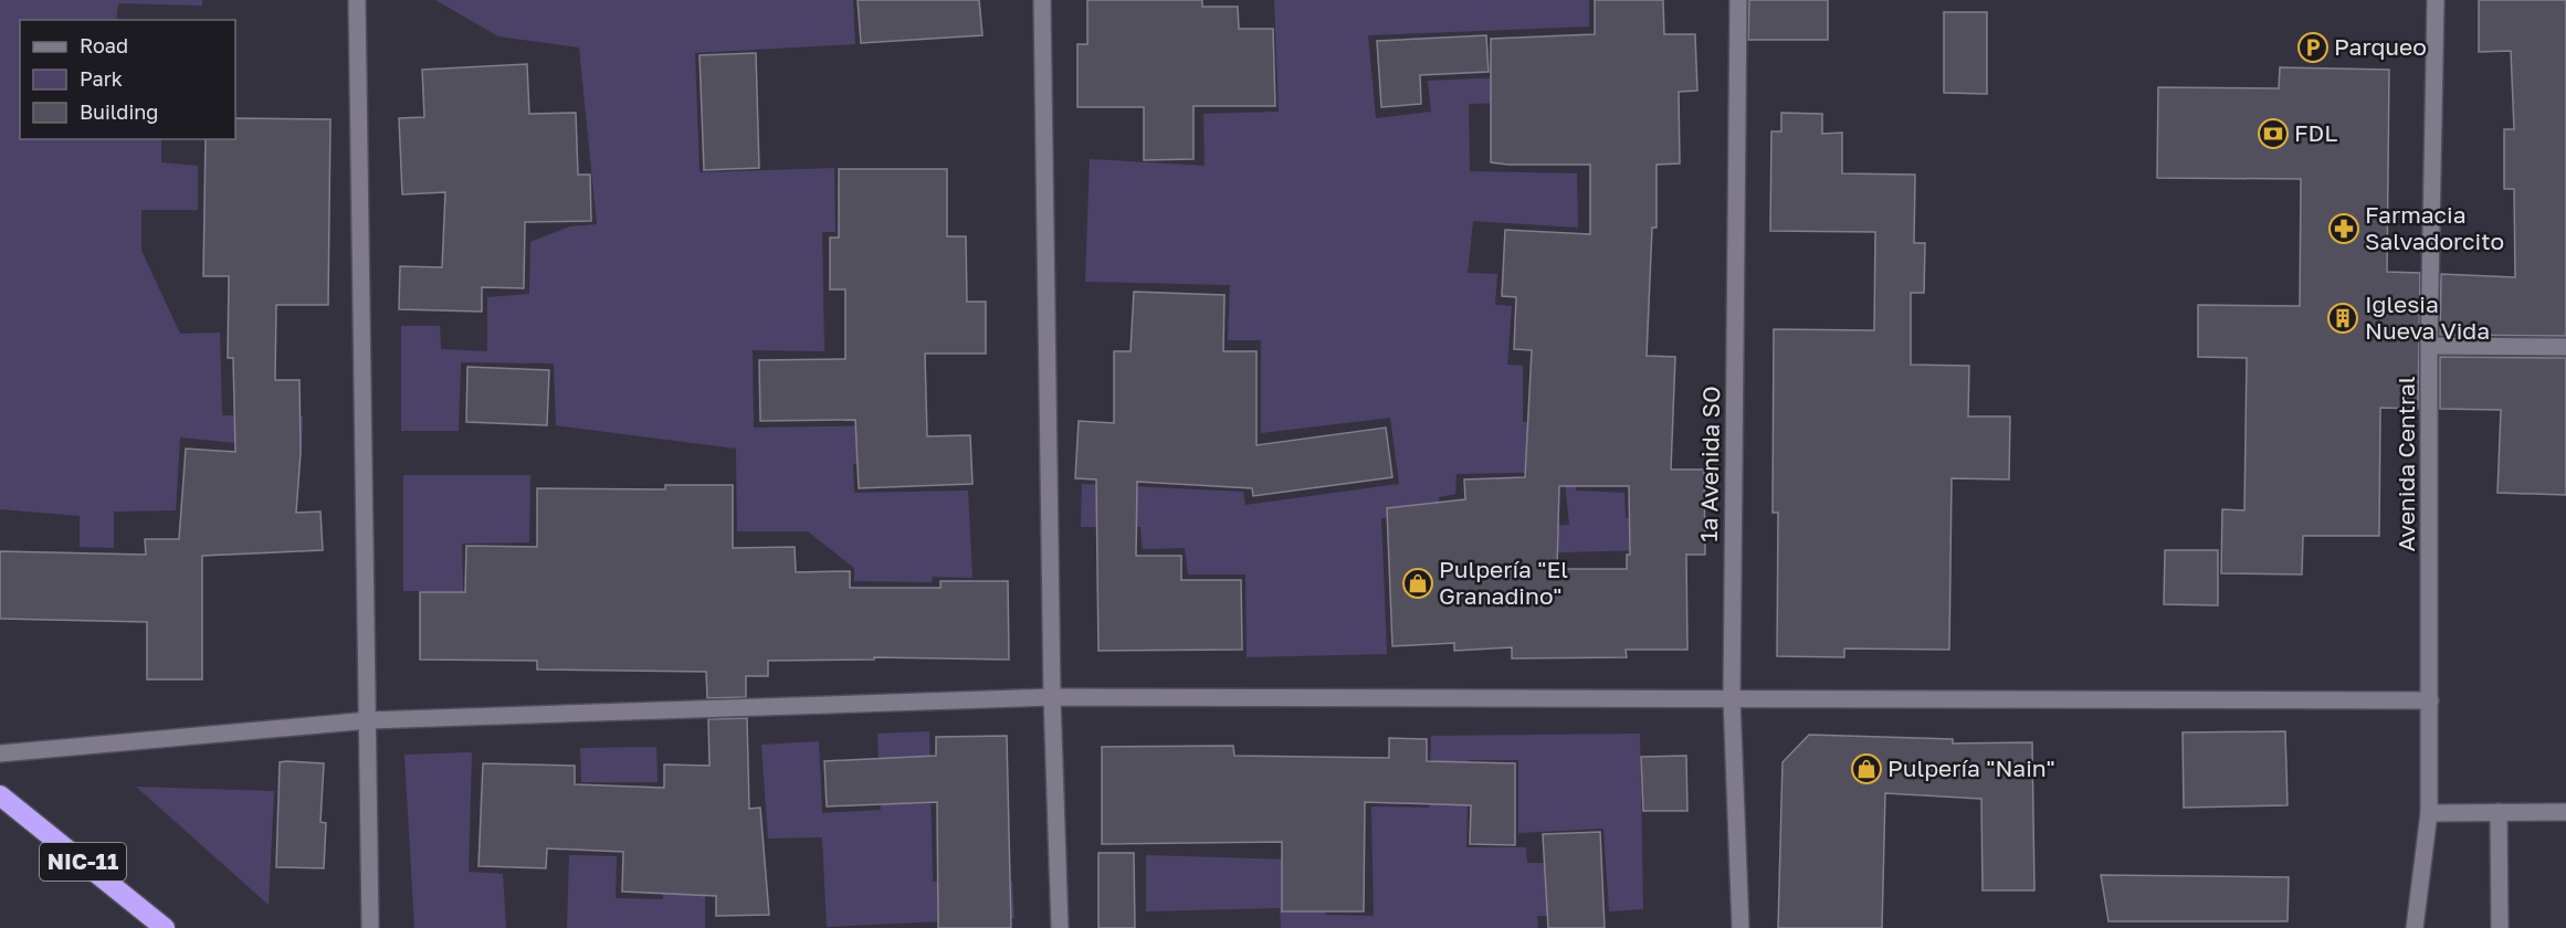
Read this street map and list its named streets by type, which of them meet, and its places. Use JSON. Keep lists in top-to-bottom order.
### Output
{
  "streets": {
    "highway": ["NIC-11"],
    "street": ["1a Avenida SO", "Avenida Central"]
  },
  "places": {
    "parking": ["Parqueo"],
    "bank": ["FDL"],
    "pharmacy": ["Farmacia Salvadorcito"],
    "building": ["Iglesia Nueva Vida"],
    "shop": ["Pulpería \"El Granadino\"", "Pulpería \"Nain\""]
  },
  "legend": ["Road", "Park", "Building"]
}
